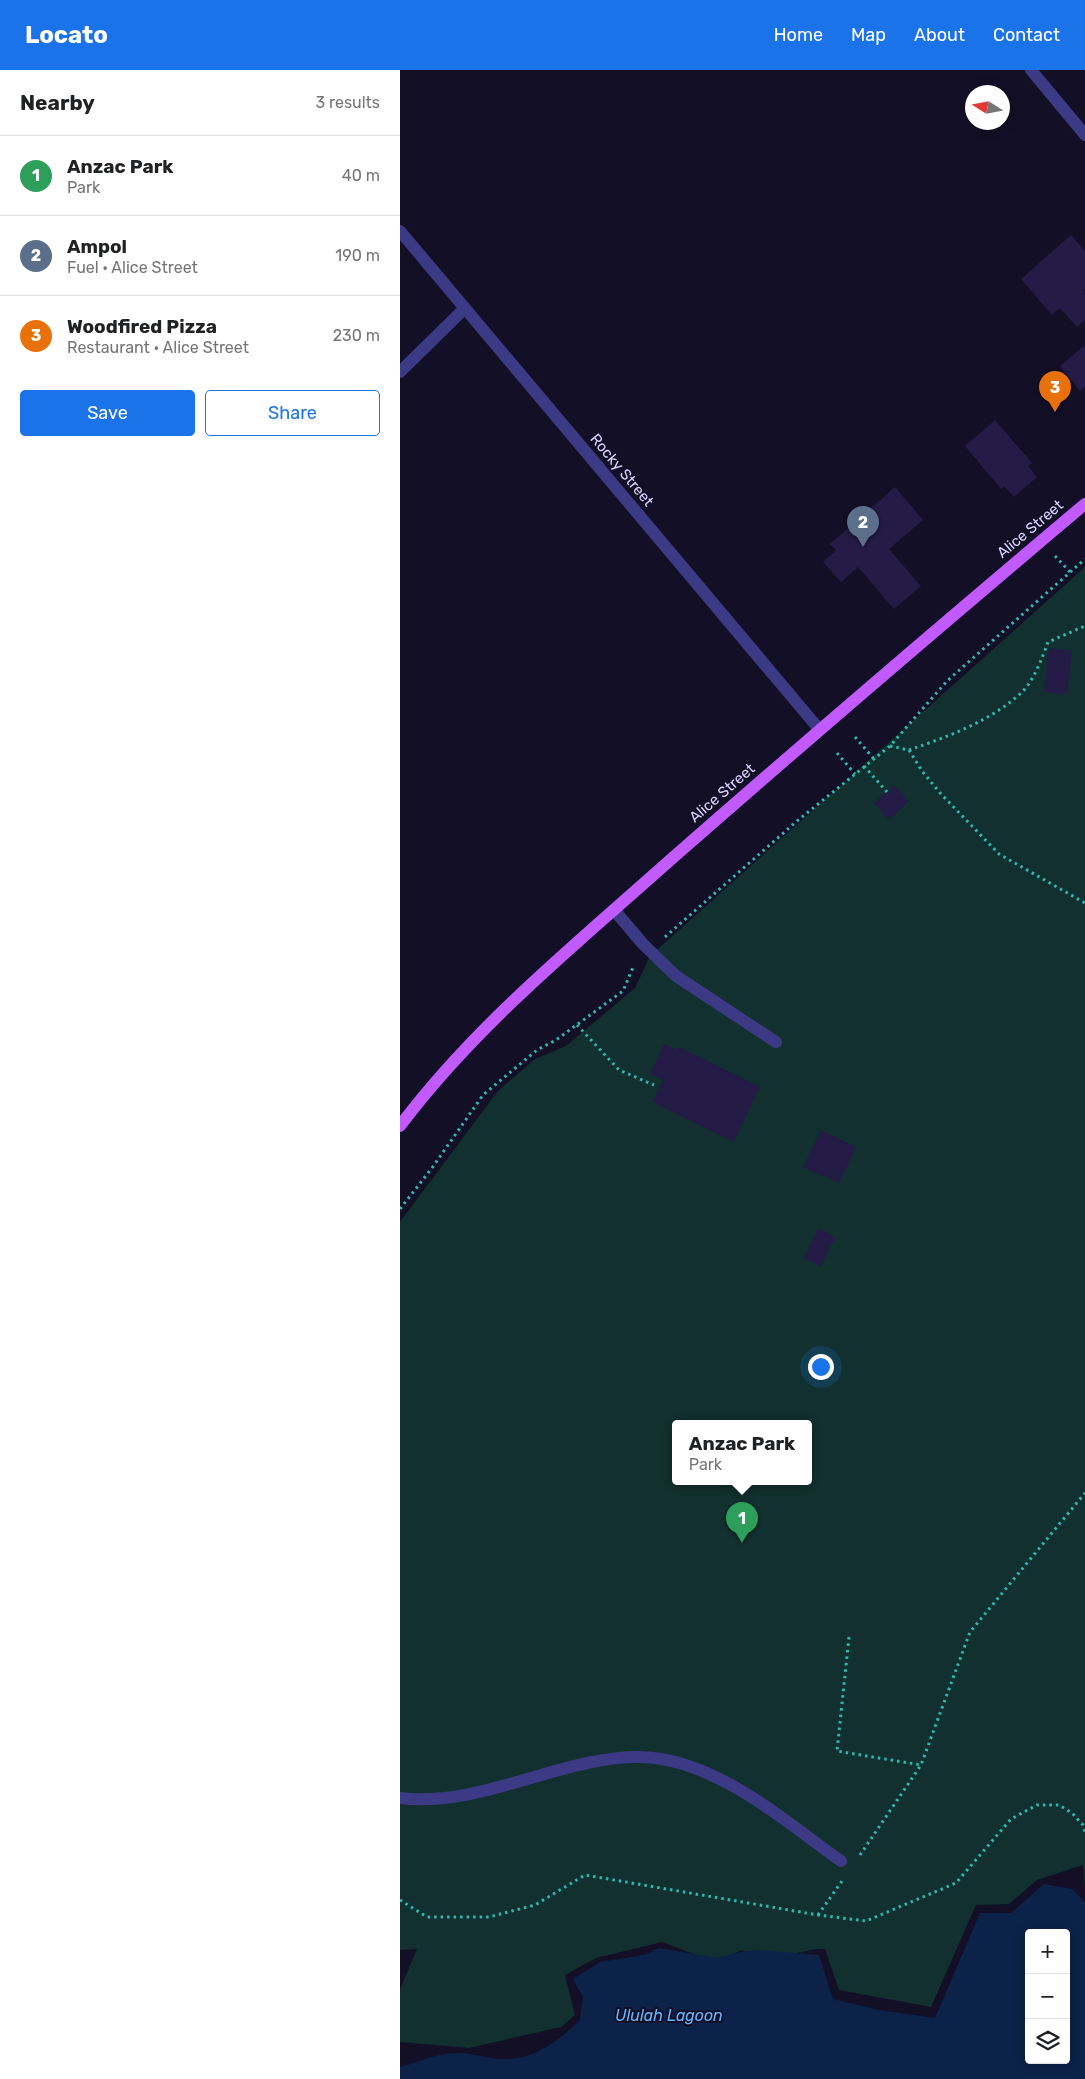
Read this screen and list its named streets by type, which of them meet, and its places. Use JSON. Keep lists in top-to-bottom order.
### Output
{
  "streets": {
    "main road": ["Alice Street"],
    "street": ["Rocky Street"]
  },
  "crossings": [
    ["Rocky Street", "Alice Street"]
  ],
  "water": ["Ululah Lagoon"],
  "north": "left",
  "page": {
    "header": "Locato",
    "nav": [
      "Home",
      "Map",
      "About",
      "Contact"
    ],
    "heading": ["Nearby", "3 results"],
    "list": [
      {
        "mark": "1",
        "name": "Anzac Park",
        "note": "Park",
        "value": "40 m"
      },
      {
        "mark": "2",
        "name": "Ampol",
        "note": "Fuel · Alice Street",
        "value": "190 m"
      },
      {
        "mark": "3",
        "name": "Woodfired Pizza",
        "note": "Restaurant · Alice Street",
        "value": "230 m"
      }
    ],
    "pins": ["3", "2", "1"],
    "buttons": ["Save", "Share"],
    "popup": ["Anzac Park", "Park"],
    "map_buttons": ["+", "−"]
  }
}
